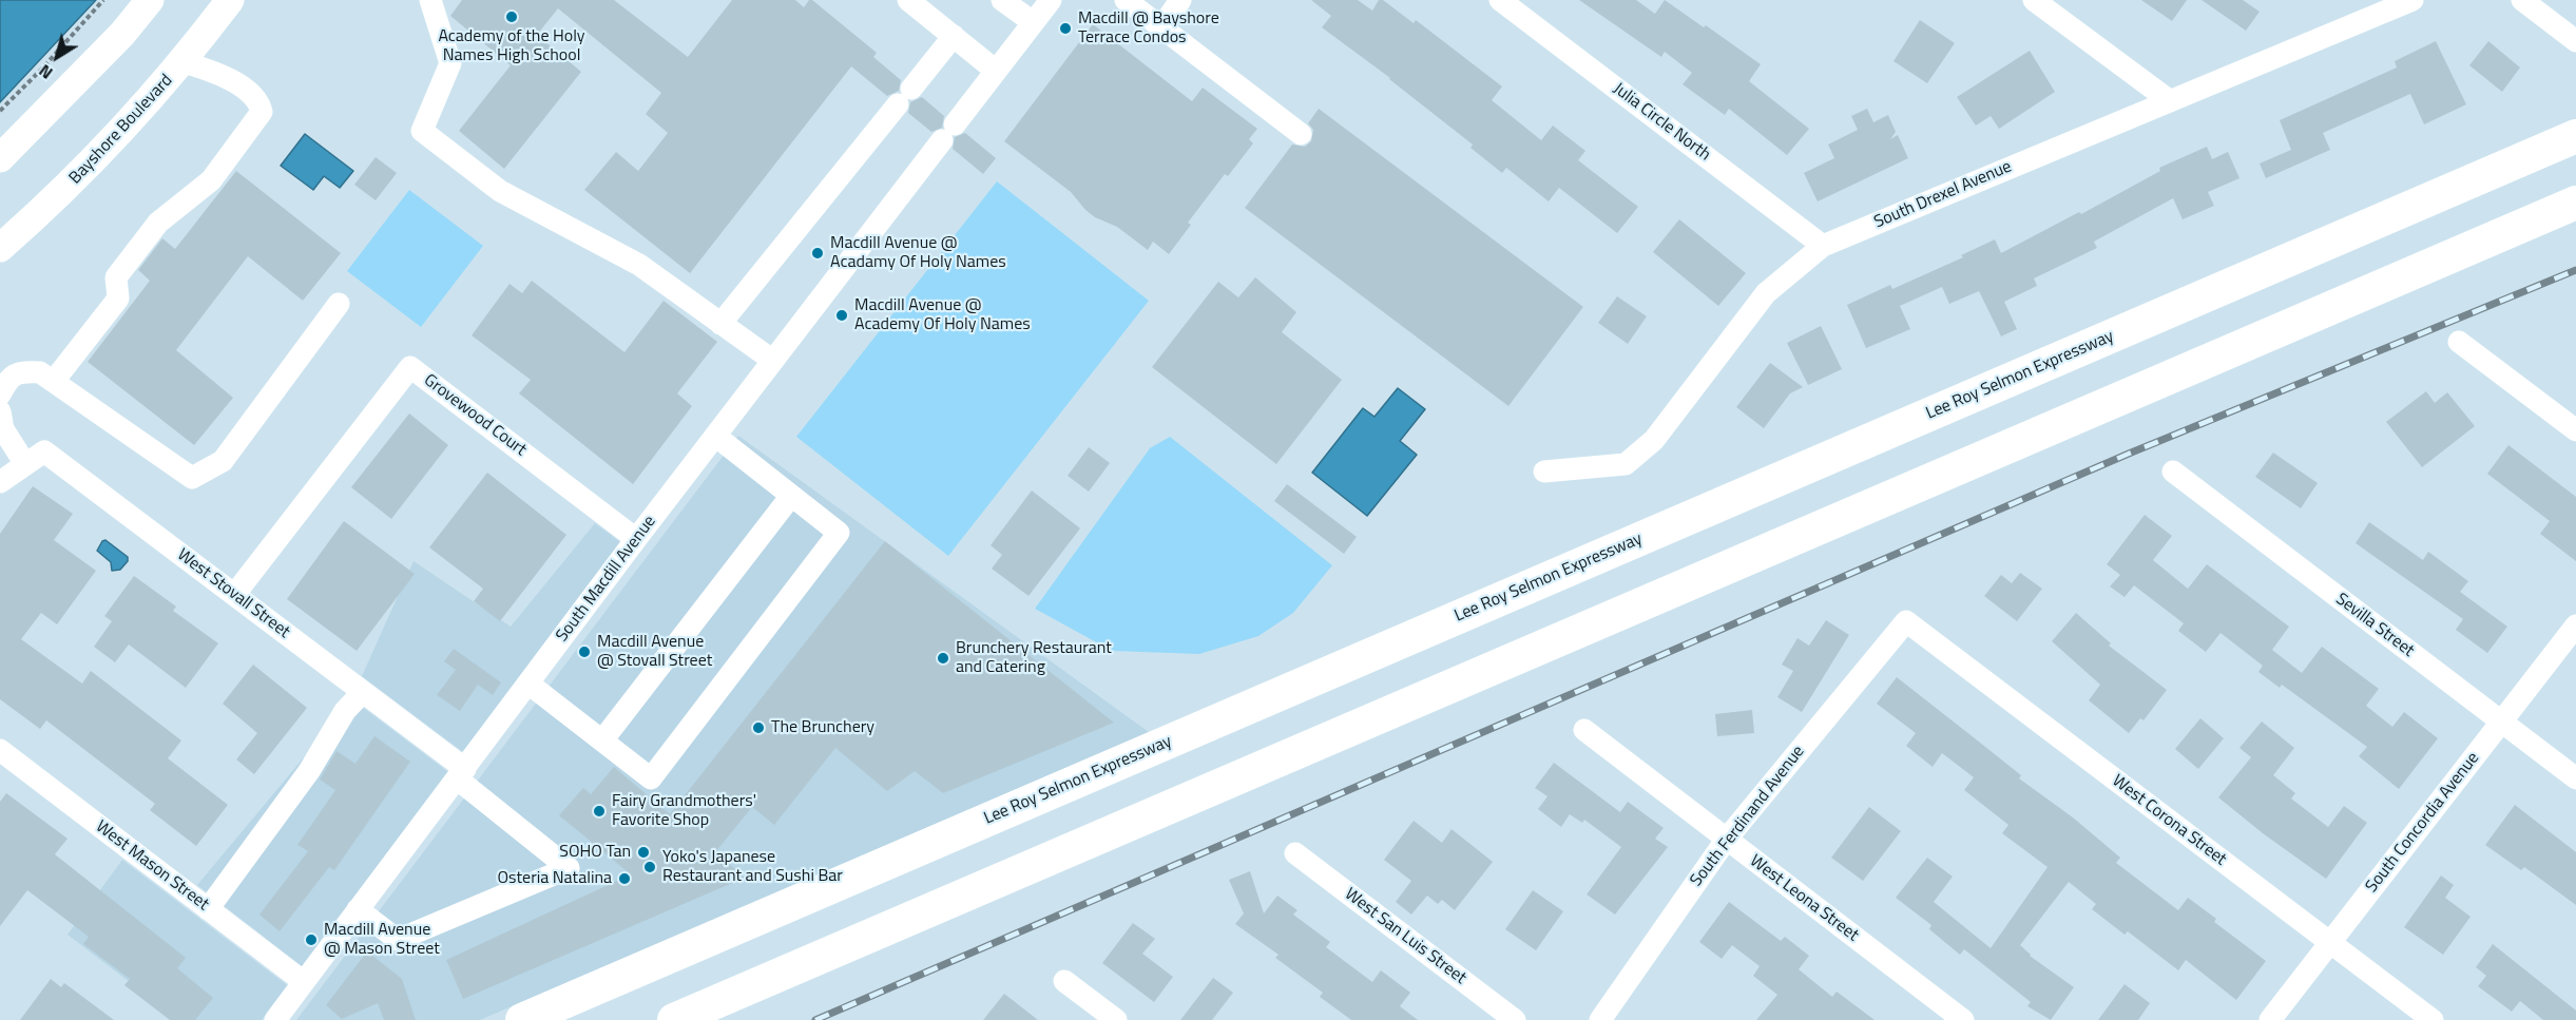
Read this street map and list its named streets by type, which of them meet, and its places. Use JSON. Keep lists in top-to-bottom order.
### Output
{
  "streets": {
    "highway": ["Lee Roy Selmon Expressway"],
    "main road": ["Bayshore Boulevard"],
    "street": [
      "Julia Circle North",
      "South Drexel Avenue",
      "Grovewood Court",
      "South Macdill Avenue",
      "West Stovall Street",
      "Sevilla Street",
      "South Ferdinand Avenue",
      "West Corona Street",
      "South Concordia Avenue",
      "West Mason Street",
      "West Leona Street",
      "West San Luis Street"
    ]
  },
  "crossings": [
    ["Julia Circle North", "South Drexel Avenue"],
    ["Grovewood Court", "South Macdill Avenue"],
    ["Grovewood Court", "West Stovall Street"],
    ["South Macdill Avenue", "West Stovall Street"],
    ["South Macdill Avenue", "West Mason Street"],
    ["Sevilla Street", "South Concordia Avenue"],
    ["South Ferdinand Avenue", "West Corona Street"],
    ["South Ferdinand Avenue", "West Leona Street"],
    ["West Corona Street", "South Concordia Avenue"]
  ],
  "places": [
    "Academy of the Holy Names High School",
    "Macdill @ Bayshore Terrace Condos",
    "Macdill Avenue @ Acadamy Of Holy Names",
    "Macdill Avenue @ Academy Of Holy Names",
    "Macdill Avenue @ Stovall Street",
    "Brunchery Restaurant and Catering",
    "The Brunchery",
    "Fairy Grandmothers' Favorite Shop",
    "SOHO Tan",
    "Yoko's Japanese Restaurant and Sushi Bar",
    "Osteria Natalina",
    "Macdill Avenue @ Mason Street"
  ],
  "north": "bottom left"
}
